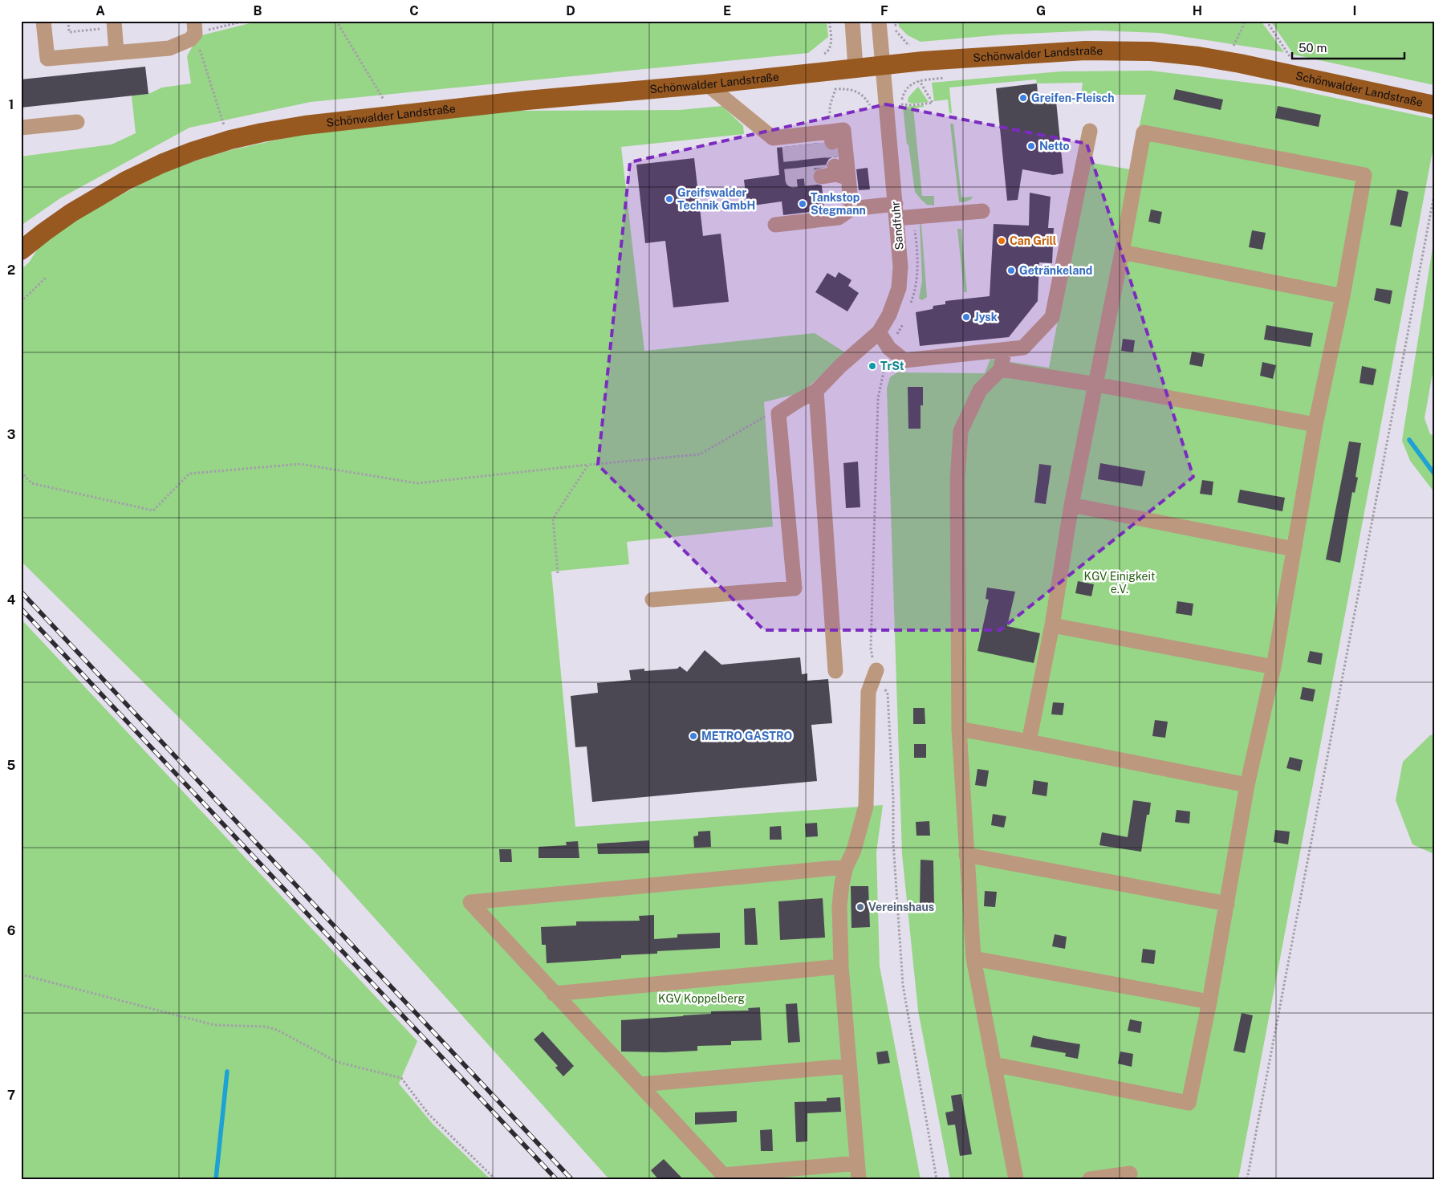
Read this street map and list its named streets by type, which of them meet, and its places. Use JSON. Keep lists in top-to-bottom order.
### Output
{
  "streets": {
    "main road": ["Schönwalder Landstraße"],
    "street": ["Sandfuhr"]
  },
  "crossings": [
    ["Schönwalder Landstraße", "Sandfuhr"]
  ],
  "parks": ["KGV Einigkeit e.V.", "KGV Koppelberg"],
  "places": [
    "Greifen-Fleisch",
    "Netto",
    "Greifswalder Technik GmbH",
    "Tankstop Stegmann",
    "Can Grill",
    "Getränkeland",
    "Jysk",
    "TrSt",
    "METRO GASTRO",
    "Vereinshaus"
  ],
  "scale_bar": "50 m",
  "grid": {
    "columns": [
      "A",
      "B",
      "C",
      "D",
      "E",
      "F",
      "G",
      "H",
      "I"
    ],
    "rows": [
      "1",
      "2",
      "3",
      "4",
      "5",
      "6",
      "7"
    ]
  }
}
